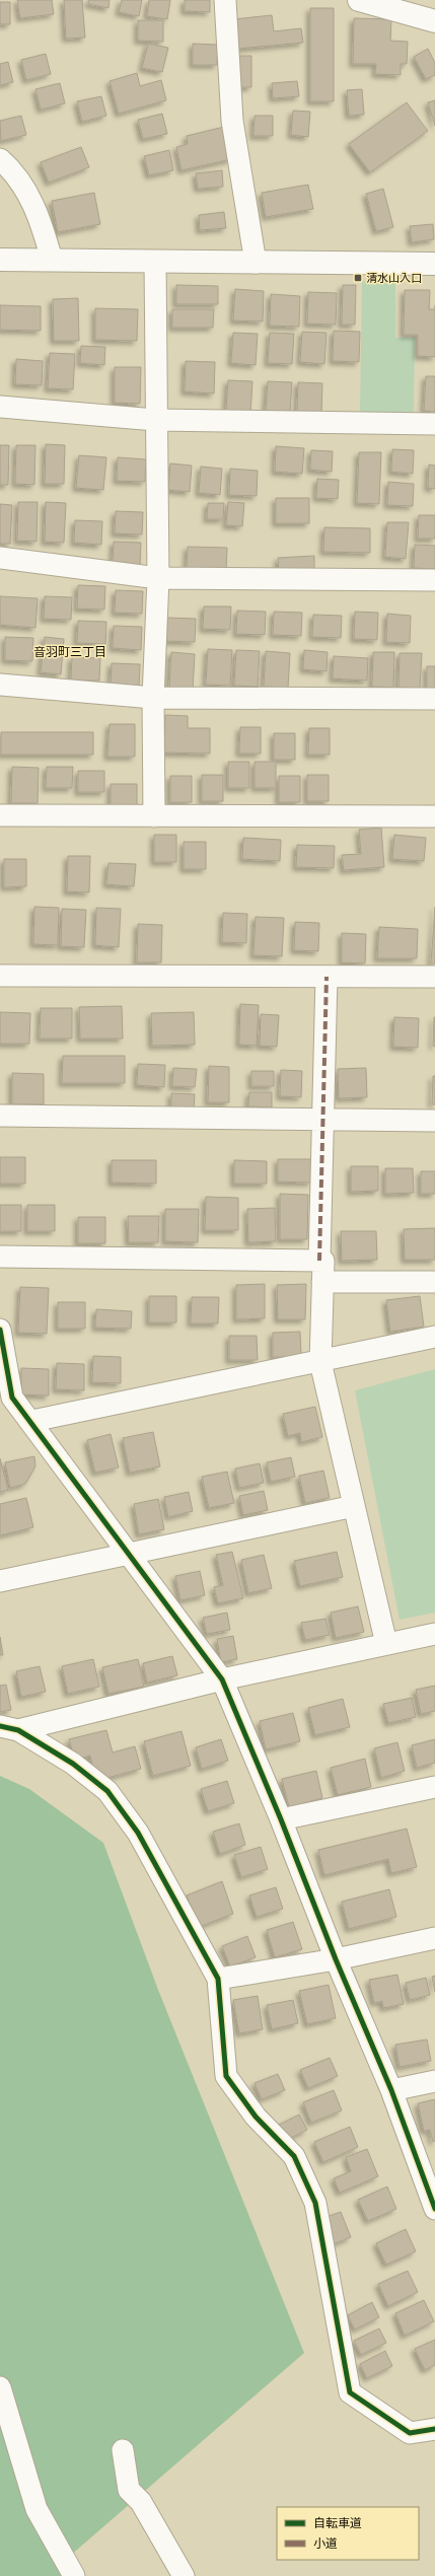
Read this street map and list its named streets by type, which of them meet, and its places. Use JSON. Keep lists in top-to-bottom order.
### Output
{
  "districts": ["音羽町三丁目"],
  "places": {
    "transit": ["清水山入口"]
  },
  "legend": ["自転車道", "小道"]
}
